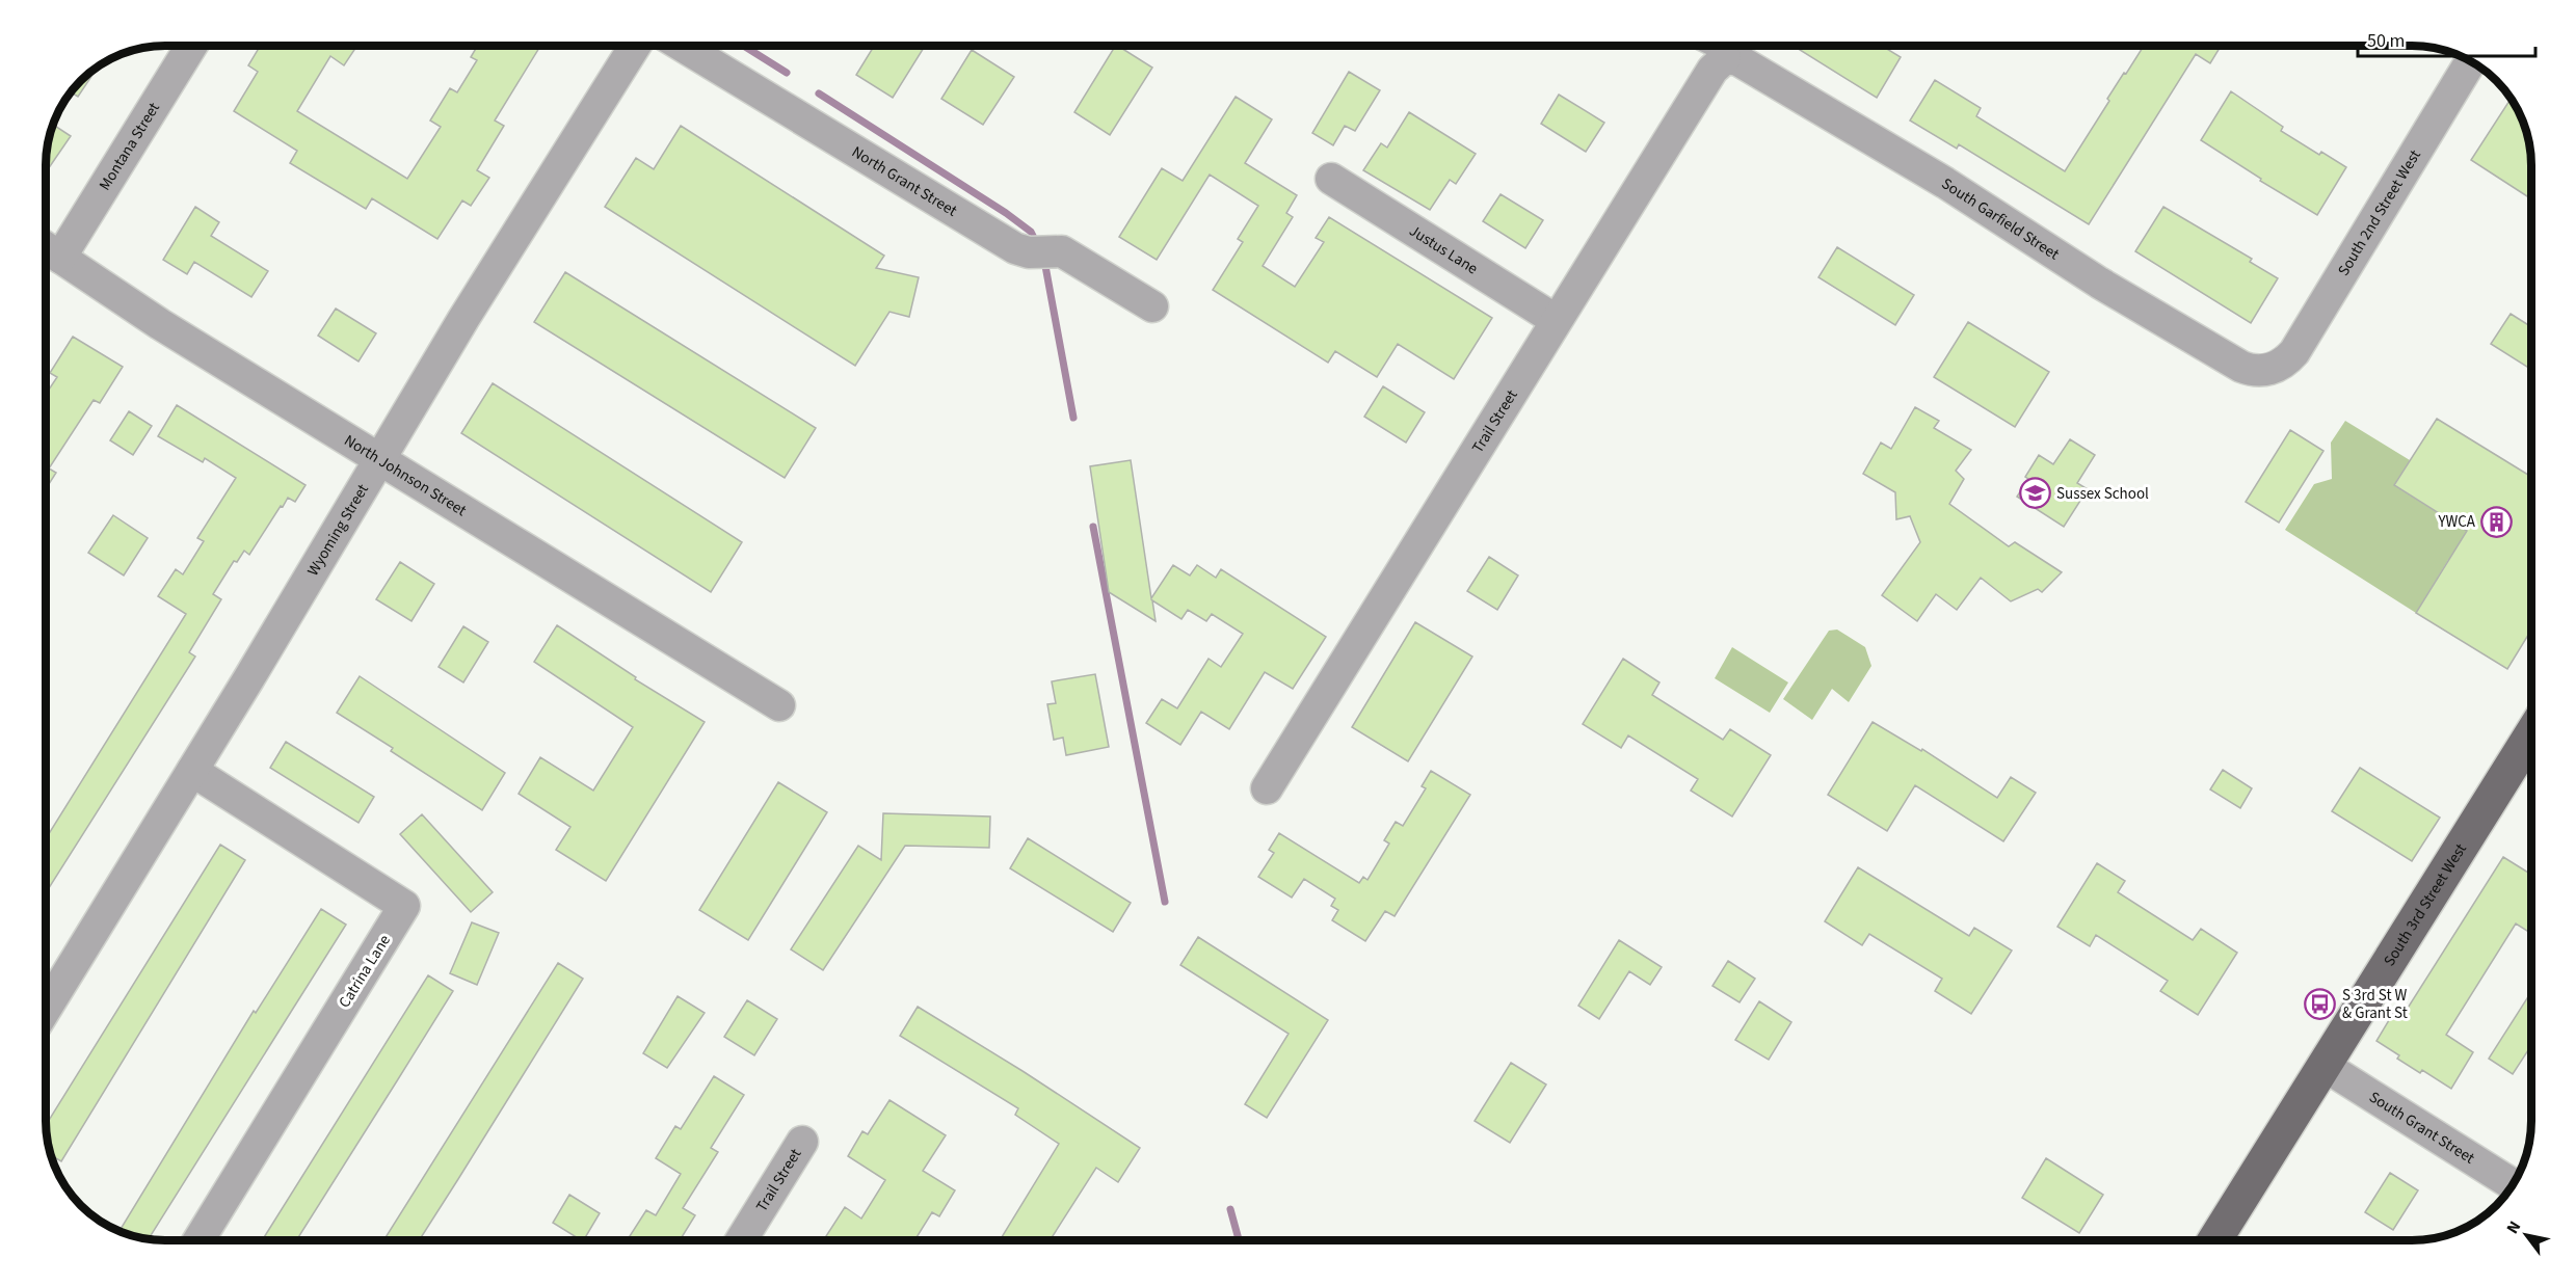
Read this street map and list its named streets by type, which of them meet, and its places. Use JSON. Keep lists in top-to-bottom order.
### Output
{
  "streets": {
    "main road": ["South 3rd Street West"],
    "street": [
      "Montana Street",
      "North Grant Street",
      "South 2nd Street West",
      "South Garfield Street",
      "Justus Lane",
      "Trail Street",
      "North Johnson Street",
      "Wyoming Street",
      "Catrina Lane",
      "South Grant Street"
    ]
  },
  "crossings": [
    ["Montana Street", "North Johnson Street"],
    ["South 2nd Street West", "South Garfield Street"],
    ["Justus Lane", "Trail Street"],
    ["North Johnson Street", "Wyoming Street"],
    ["Wyoming Street", "Catrina Lane"],
    ["South 3rd Street West", "South Grant Street"]
  ],
  "places": {
    "school or university": ["Sussex School"],
    "building": ["YWCA"],
    "bus stop": ["S 3rd St W & Grant St"]
  },
  "scale_bar": "50 m",
  "north": "top left"
}
